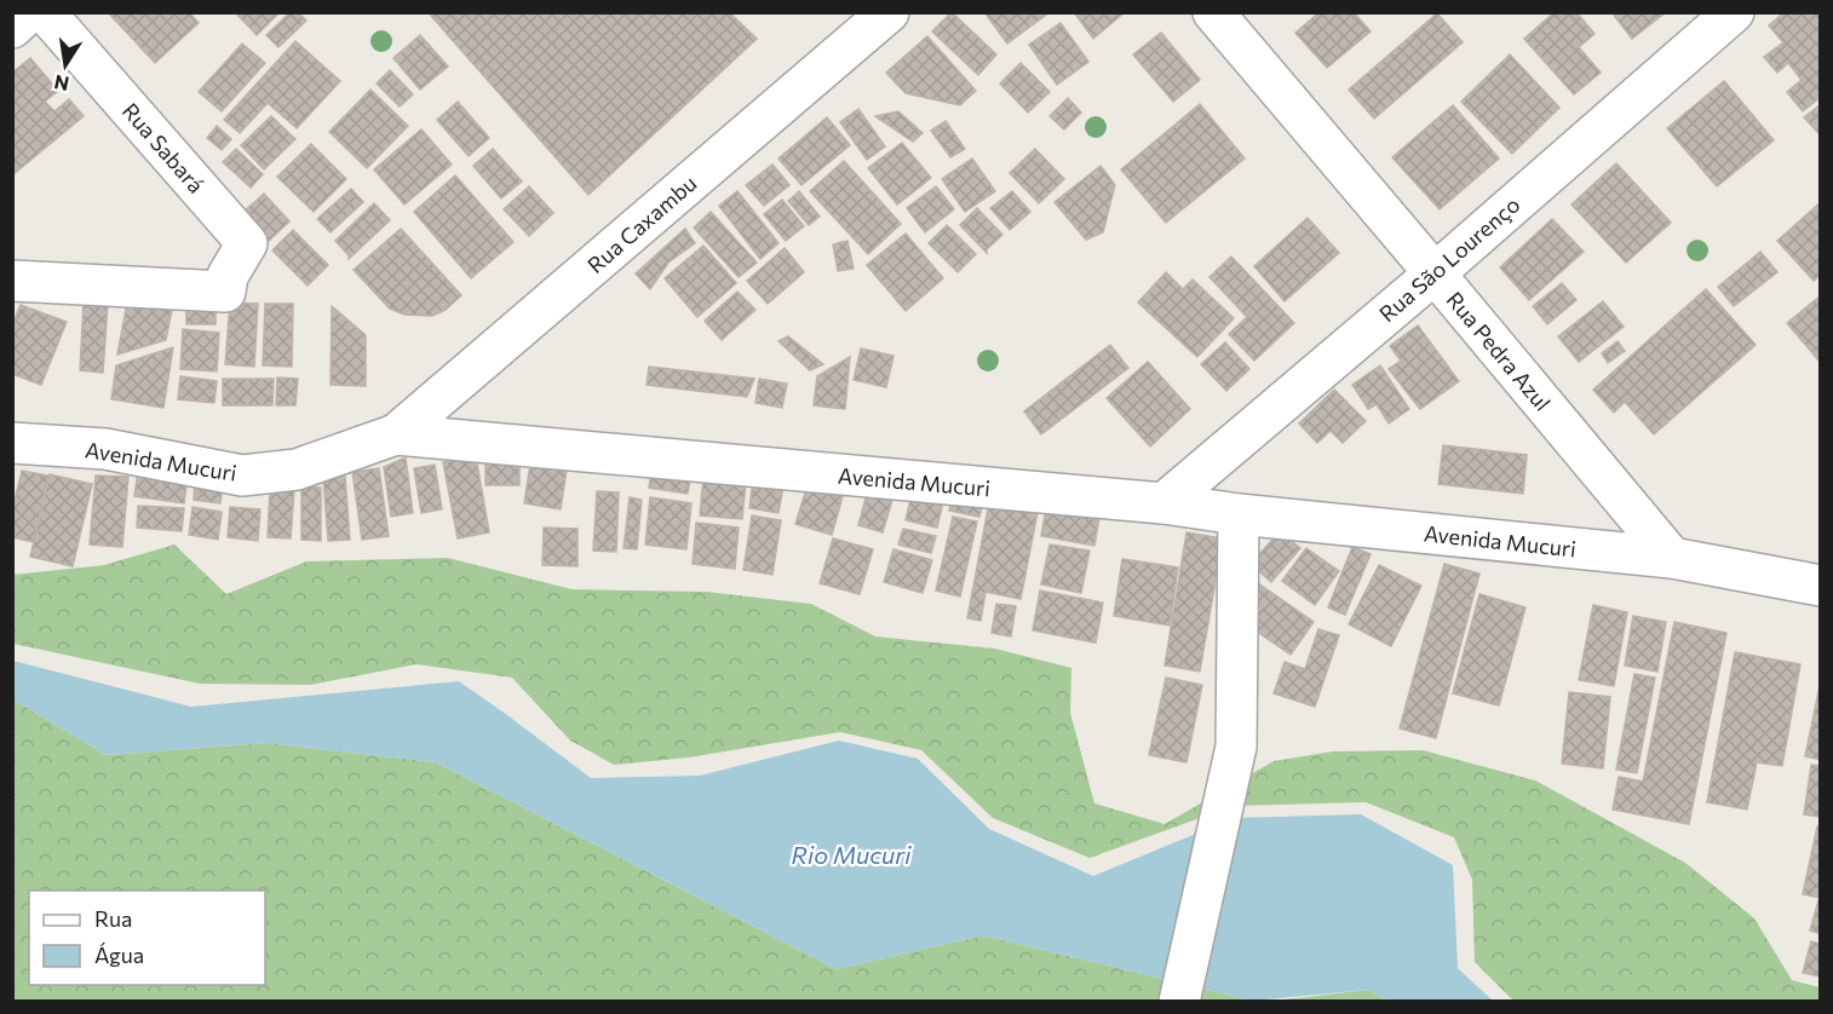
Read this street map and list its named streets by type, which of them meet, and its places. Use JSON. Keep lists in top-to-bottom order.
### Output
{
  "streets": {
    "street": [
      "Rua Sabará",
      "Rua Caxambu",
      "Rua São Lourenço",
      "Rua Pedra Azul",
      "Avenida Mucuri"
    ]
  },
  "crossings": [
    ["Rua Caxambu", "Avenida Mucuri"],
    ["Rua São Lourenço", "Rua Pedra Azul"],
    ["Rua São Lourenço", "Avenida Mucuri"],
    ["Rua Pedra Azul", "Avenida Mucuri"]
  ],
  "water": ["Rio Mucuri"],
  "legend": ["Rua", "Água"],
  "north": "bottom"
}
